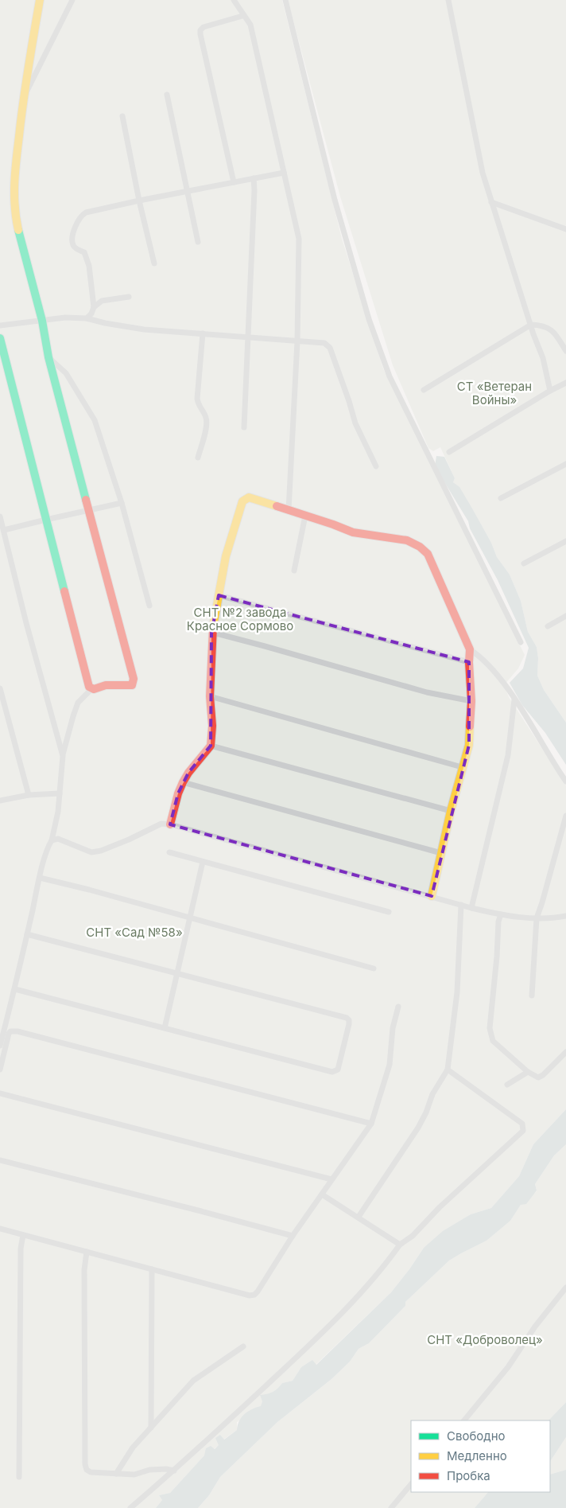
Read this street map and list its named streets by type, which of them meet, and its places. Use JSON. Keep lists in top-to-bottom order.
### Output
{
  "parks": [
    "СТ «Ветеран Войны»",
    "СНТ №2 завода Красное Сормово",
    "СНТ «Сад №58»",
    "СНТ «Доброволец»"
  ],
  "legend": ["Свободно", "Медленно", "Пробка"]
}
